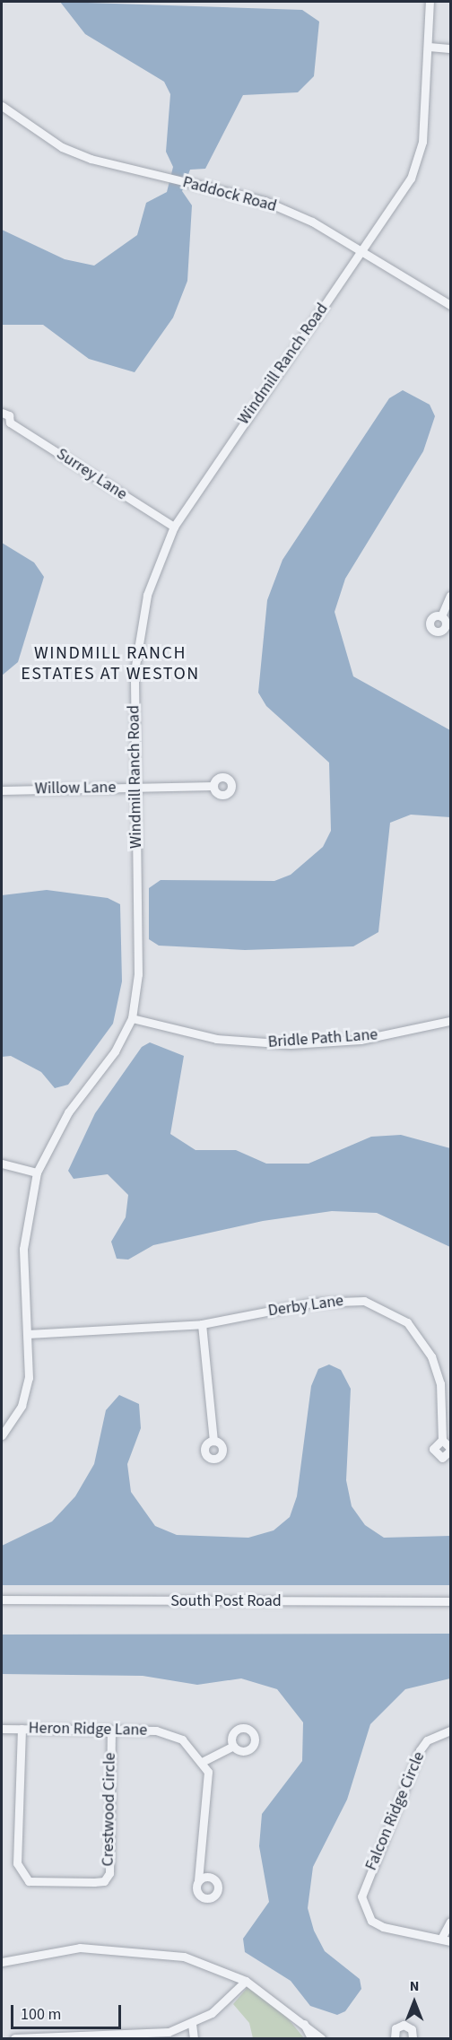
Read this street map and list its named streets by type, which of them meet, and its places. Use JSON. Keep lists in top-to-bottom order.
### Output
{
  "streets": {
    "street": [
      "Paddock Road",
      "Windmill Ranch Road",
      "Surrey Lane",
      "Willow Lane",
      "Bridle Path Lane",
      "Derby Lane",
      "South Post Road",
      "Heron Ridge Lane",
      "Crestwood Circle",
      "Falcon Ridge Circle"
    ]
  },
  "crossings": [
    ["Paddock Road", "Windmill Ranch Road"],
    ["Windmill Ranch Road", "Surrey Lane"],
    ["Windmill Ranch Road", "Willow Lane"],
    ["Windmill Ranch Road", "Bridle Path Lane"],
    ["Windmill Ranch Road", "Derby Lane"],
    ["Heron Ridge Lane", "Crestwood Circle"]
  ],
  "districts": ["WINDMILL RANCH ESTATES AT WESTON"],
  "scale_bar": "100 m",
  "north": "top"
}
